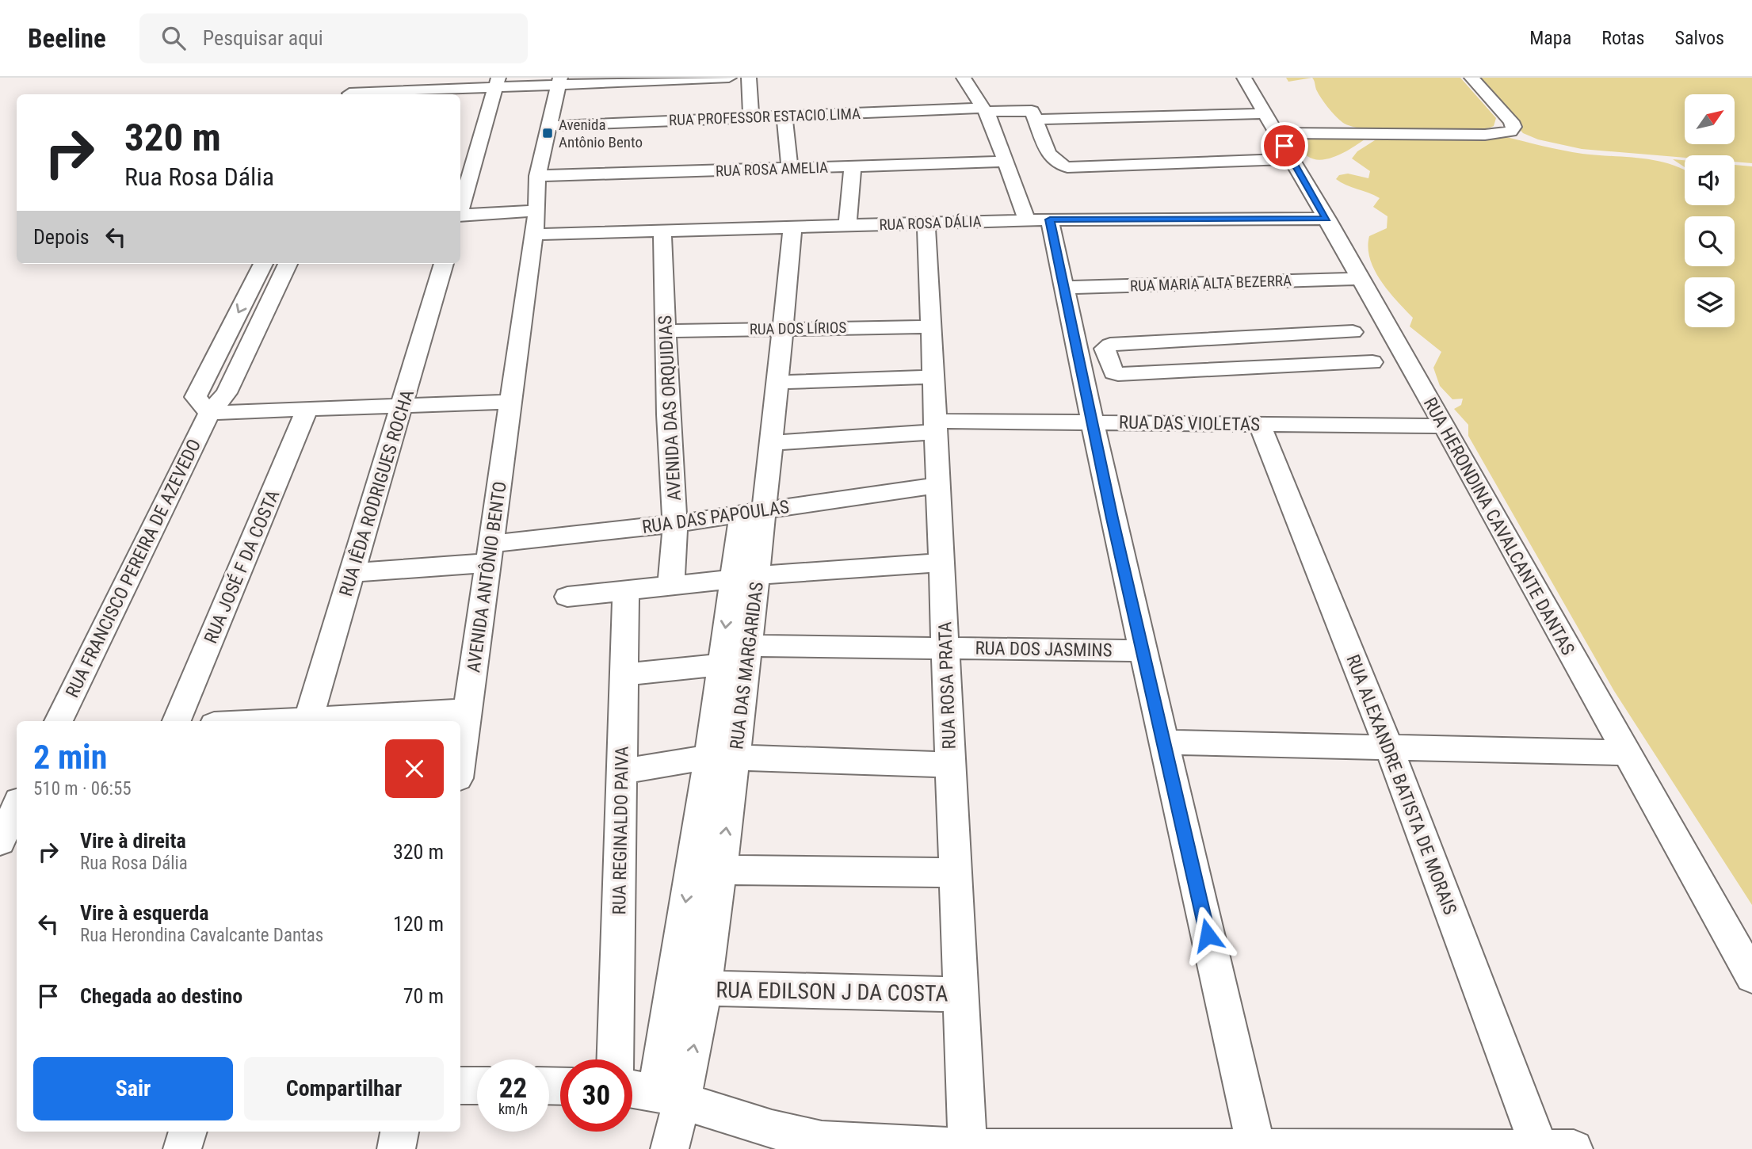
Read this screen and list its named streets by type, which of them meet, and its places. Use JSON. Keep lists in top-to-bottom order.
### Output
{
  "streets": {
    "street": [
      "RUA PROFESSOR ESTACIO LIMA",
      "RUA ROSA AMELIA",
      "RUA ROSA DÁLIA",
      "RUA MARIA ALTA BEZERRA",
      "RUA DOS LÍRIOS",
      "AVENIDA DAS ORQUIDIAS",
      "RUA DAS VIOLETAS",
      "RUA IÊDA RODRIGUES ROCHA",
      "RUA DAS PAPOULAS",
      "RUA HERONDINA CAVALCANTE DANTAS",
      "RUA JOSÉ F DA COSTA",
      "RUA FRANCISCO PEREIRA DE AZEVEDO",
      "AVENIDA ANTÔNIO BENTO",
      "RUA DOS JASMINS",
      "RUA DAS MARGARIDAS",
      "RUA ROSA PRATA",
      "RUA ALEXANDRE BATISTA DE MORAIS",
      "RUA REGINALDO PAIVA",
      "RUA EDILSON J DA COSTA"
    ]
  },
  "crossings": [
    ["RUA PROFESSOR ESTACIO LIMA", "RUA HERONDINA CAVALCANTE DANTAS"],
    ["RUA PROFESSOR ESTACIO LIMA", "AVENIDA ANTÔNIO BENTO"],
    ["RUA ROSA AMELIA", "AVENIDA ANTÔNIO BENTO"],
    ["RUA ROSA DÁLIA", "AVENIDA DAS ORQUIDIAS"],
    ["RUA ROSA DÁLIA", "RUA HERONDINA CAVALCANTE DANTAS"],
    ["RUA ROSA DÁLIA", "AVENIDA ANTÔNIO BENTO"],
    ["RUA ROSA DÁLIA", "RUA DAS MARGARIDAS"],
    ["RUA ROSA DÁLIA", "RUA ROSA PRATA"],
    ["RUA MARIA ALTA BEZERRA", "RUA HERONDINA CAVALCANTE DANTAS"],
    ["RUA DOS LÍRIOS", "AVENIDA DAS ORQUIDIAS"],
    ["RUA DOS LÍRIOS", "RUA DAS MARGARIDAS"],
    ["RUA DOS LÍRIOS", "RUA ROSA PRATA"],
    ["AVENIDA DAS ORQUIDIAS", "RUA DAS PAPOULAS"],
    ["RUA DAS VIOLETAS", "RUA HERONDINA CAVALCANTE DANTAS"],
    ["RUA DAS VIOLETAS", "RUA DAS MARGARIDAS"],
    ["RUA DAS VIOLETAS", "RUA ROSA PRATA"],
    ["RUA DAS VIOLETAS", "RUA ALEXANDRE BATISTA DE MORAIS"],
    ["RUA IÊDA RODRIGUES ROCHA", "RUA DAS PAPOULAS"],
    ["RUA DAS PAPOULAS", "AVENIDA ANTÔNIO BENTO"],
    ["RUA DAS PAPOULAS", "RUA DAS MARGARIDAS"],
    ["RUA DAS PAPOULAS", "RUA ROSA PRATA"],
    ["RUA DOS JASMINS", "RUA ROSA PRATA"],
    ["RUA DAS MARGARIDAS", "RUA EDILSON J DA COSTA"],
    ["RUA ROSA PRATA", "RUA EDILSON J DA COSTA"]
  ],
  "places": {
    "transit": ["Avenida Antônio Bento"]
  },
  "north": "top right",
  "page": {
    "header": "Beeline",
    "search": "Pesquisar aqui",
    "nav": ["Mapa", "Rotas", "Salvos"],
    "turn": ["320 m", "Rua Rosa Dália"],
    "then": "Depois",
    "heading": ["2 min", "510 m · 06:55"],
    "list": [
      {
        "name": "Vire à direita",
        "note": "Rua Rosa Dália",
        "value": "320 m"
      },
      {
        "name": "Vire à esquerda",
        "note": "Rua Herondina Cavalcante Dantas",
        "value": "120 m"
      },
      {
        "name": "Chegada ao destino",
        "value": "70 m"
      }
    ],
    "buttons": ["Sair", "Compartilhar"],
    "speed": "22 km/h",
    "limit": "30"
  }
}
